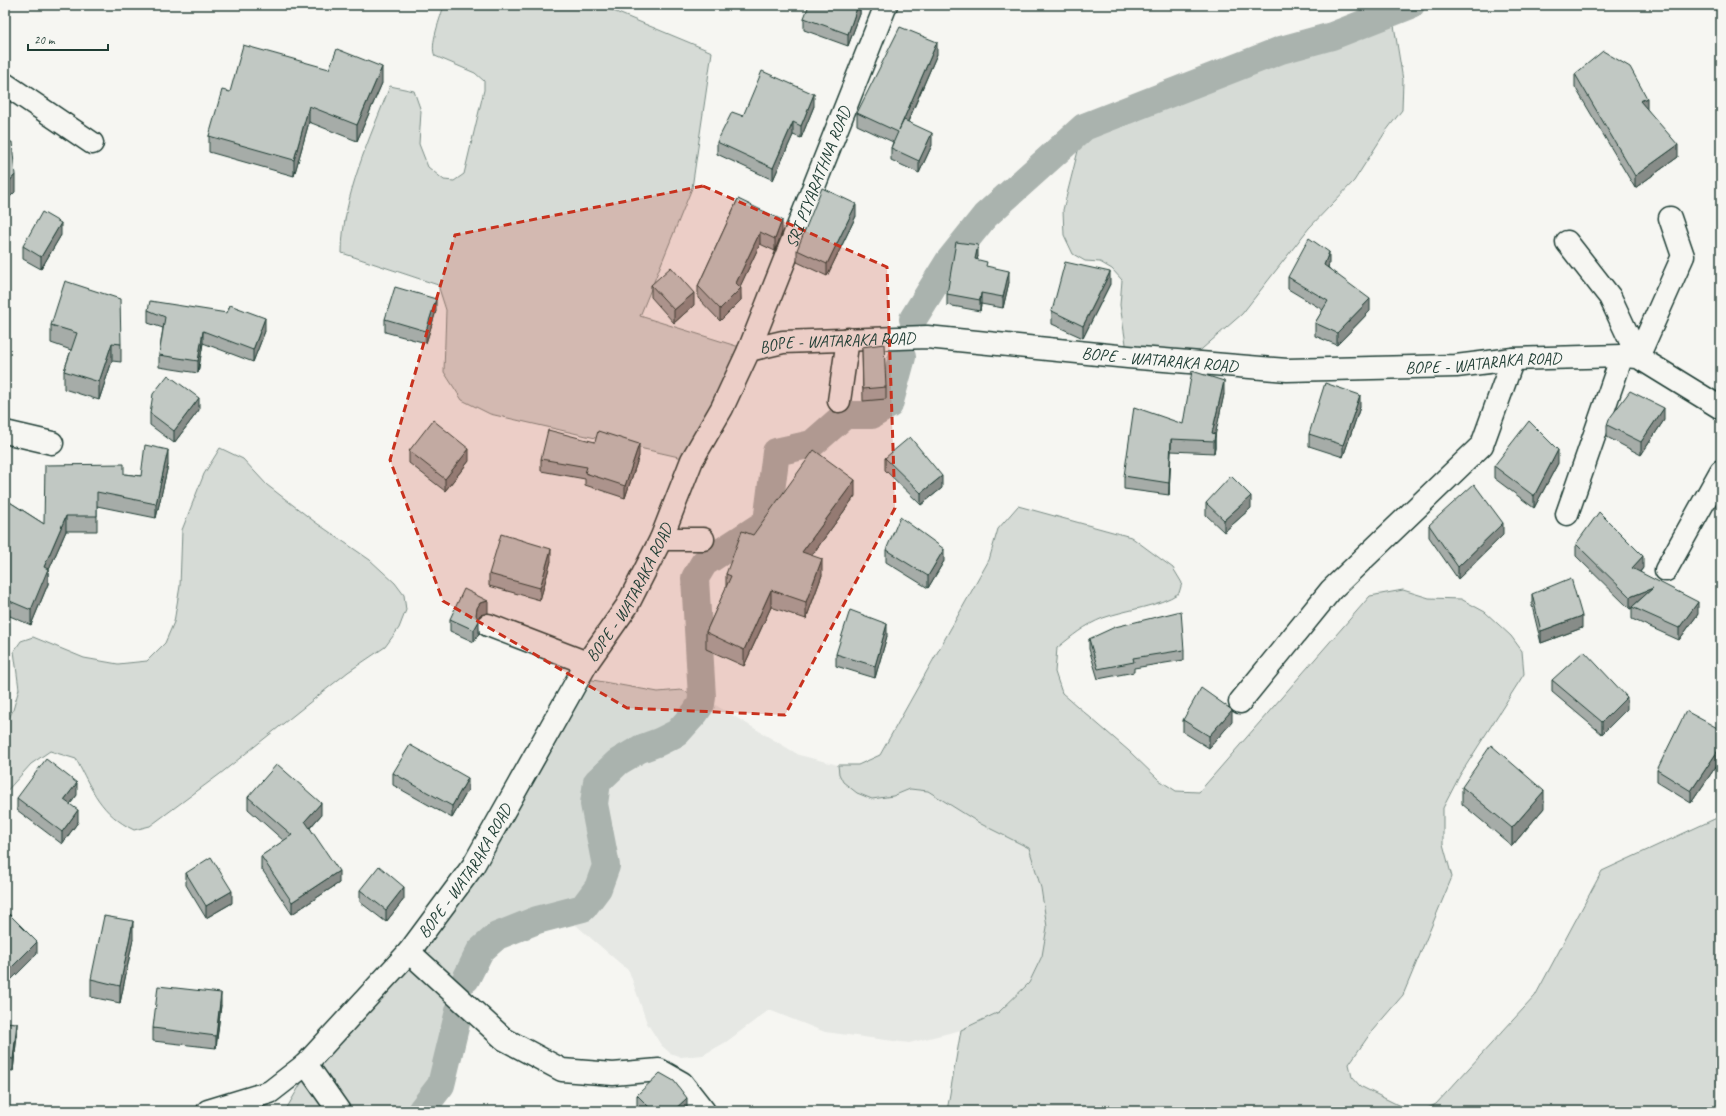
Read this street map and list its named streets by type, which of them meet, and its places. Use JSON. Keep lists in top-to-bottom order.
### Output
{
  "streets": {
    "street": ["SRI PIYARATHNA ROAD", "BOPE - WATARAKA ROAD"]
  },
  "crossings": [
    ["SRI PIYARATHNA ROAD", "BOPE - WATARAKA ROAD"]
  ],
  "scale_bar": "20 m"
}
